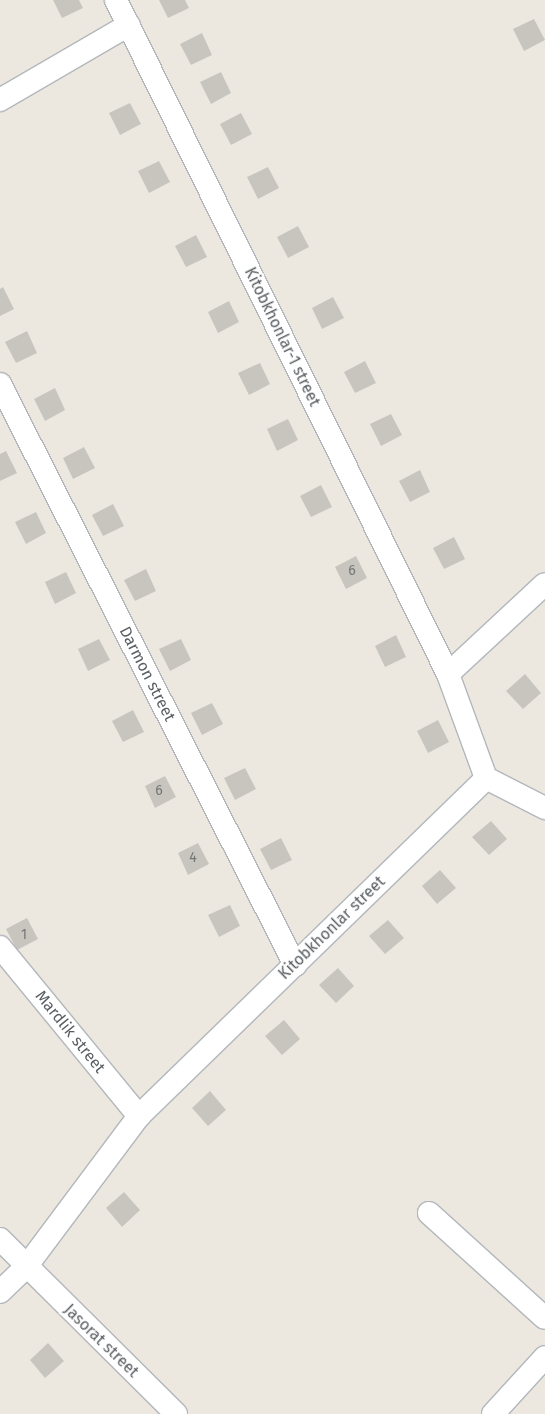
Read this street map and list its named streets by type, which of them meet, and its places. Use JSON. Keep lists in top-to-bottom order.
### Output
{
  "streets": {
    "street": [
      "Kitobkhonlar-1 street",
      "Darmon street",
      "Kitobkhonlar street",
      "Mardlik street",
      "Jasorat street"
    ]
  },
  "crossings": [
    ["Darmon street", "Kitobkhonlar street"],
    ["Kitobkhonlar street", "Mardlik street"],
    ["Kitobkhonlar street", "Jasorat street"]
  ],
  "house_numbers": [
    "6",
    "6",
    "4",
    "1"
  ]
}
